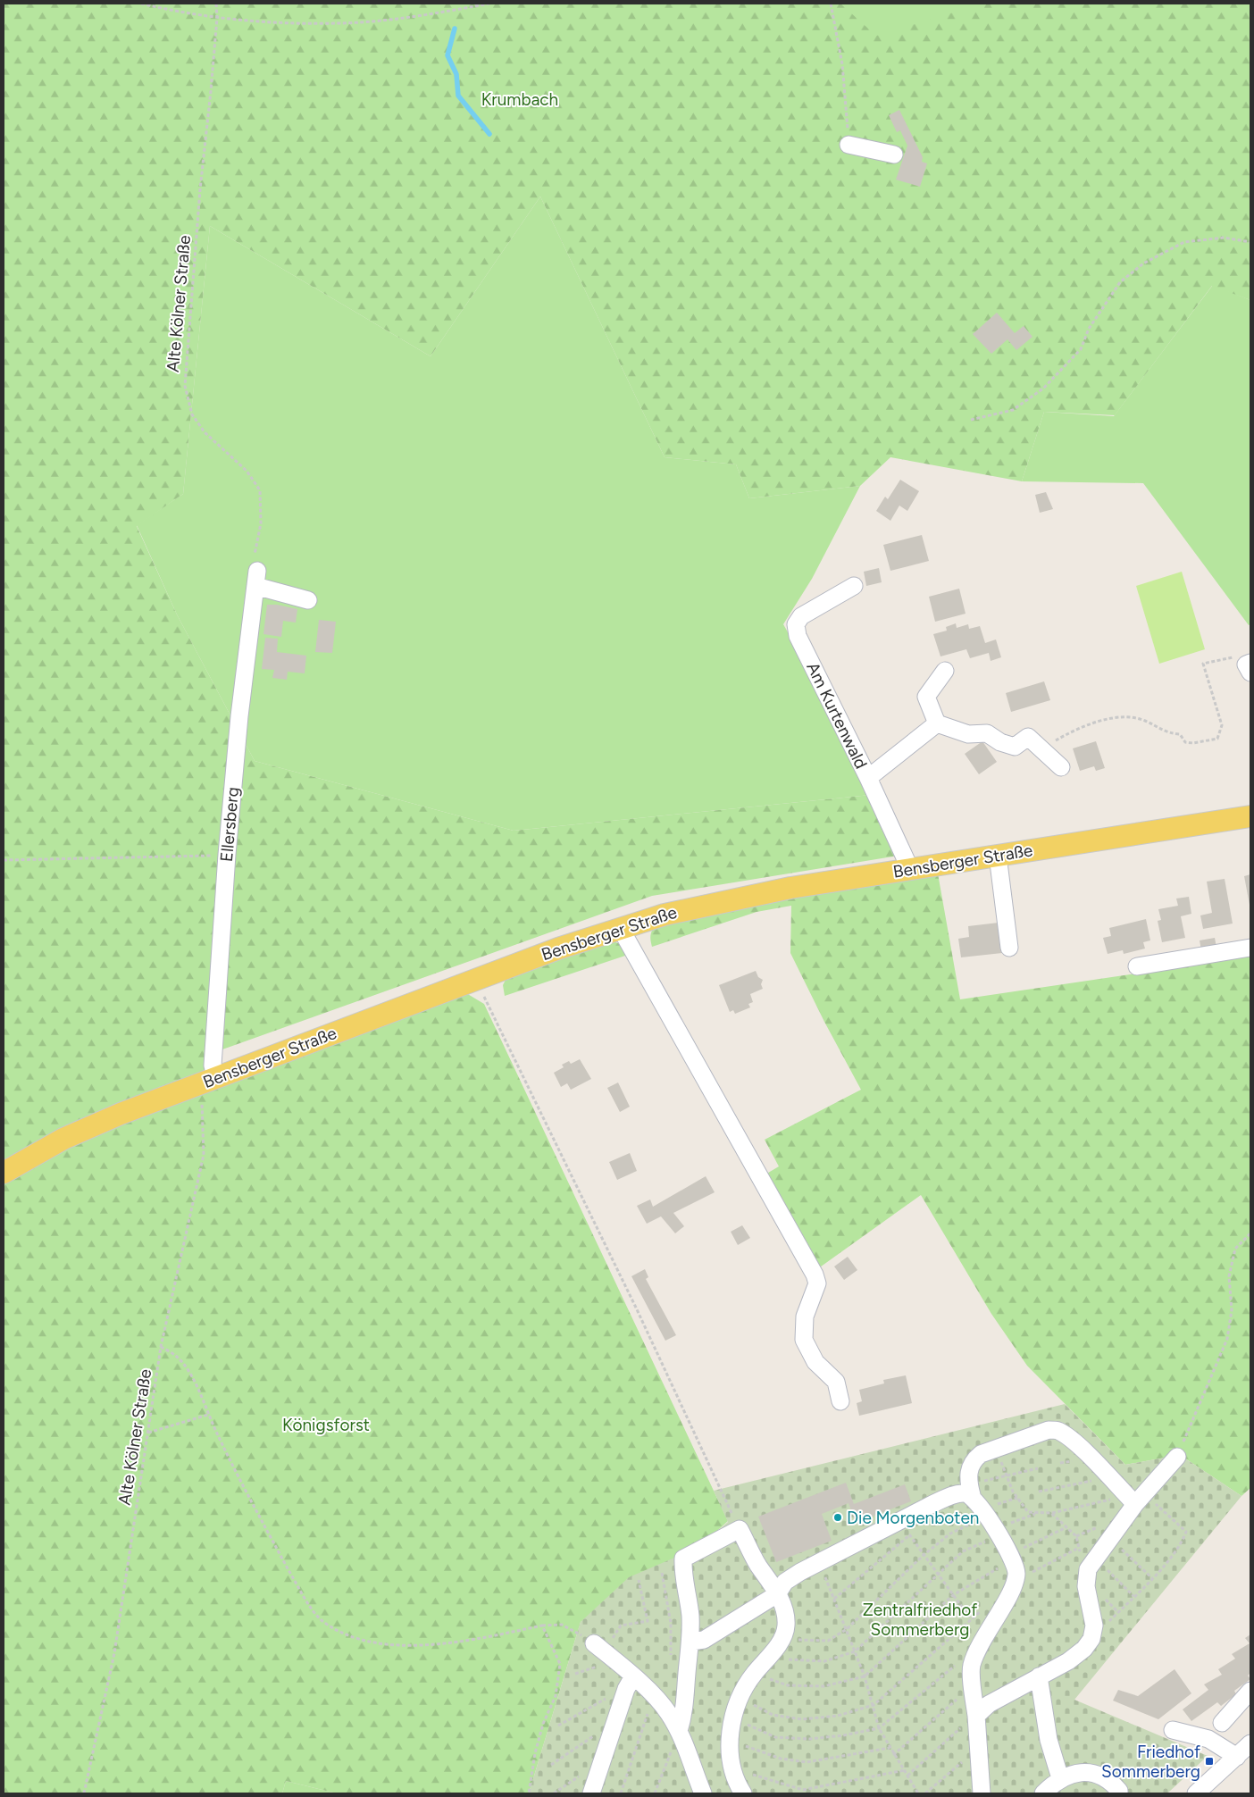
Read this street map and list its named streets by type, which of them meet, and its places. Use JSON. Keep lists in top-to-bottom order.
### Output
{
  "streets": {
    "main road": ["Bensberger Straße"],
    "street": ["Am Kurtenwald", "Ellersberg"],
    "path": ["Alte Kölner Straße"]
  },
  "crossings": [
    ["Alte Kölner Straße", "Ellersberg"],
    ["Alte Kölner Straße", "Bensberger Straße"],
    ["Am Kurtenwald", "Bensberger Straße"],
    ["Ellersberg", "Bensberger Straße"]
  ],
  "parks": ["Krumbach", "Königsforst", "Zentralfriedhof Sommerberg"],
  "places": {
    "other": ["Die Morgenboten"],
    "transit": ["Friedhof Sommerberg"]
  }
}
